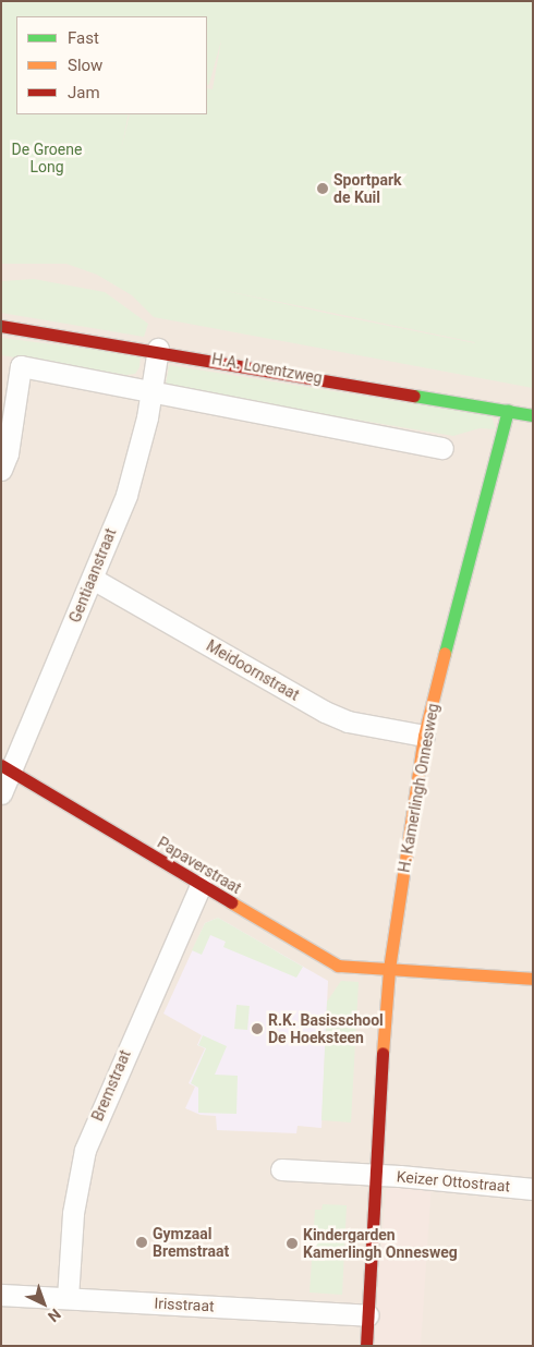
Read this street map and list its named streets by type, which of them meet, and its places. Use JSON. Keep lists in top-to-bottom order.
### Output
{
  "streets": {
    "street": [
      "H.A. Lorentzweg",
      "Gentiaanstraat",
      "Meidoornstraat",
      "H. Kamerlingh Onnesweg",
      "Papaverstraat",
      "Bremstraat",
      "Keizer Ottostraat",
      "Irisstraat"
    ]
  },
  "crossings": [
    ["H.A. Lorentzweg", "Gentiaanstraat"],
    ["H.A. Lorentzweg", "H. Kamerlingh Onnesweg"],
    ["Gentiaanstraat", "Meidoornstraat"],
    ["Gentiaanstraat", "Papaverstraat"],
    ["Meidoornstraat", "H. Kamerlingh Onnesweg"],
    ["H. Kamerlingh Onnesweg", "Papaverstraat"],
    ["H. Kamerlingh Onnesweg", "Keizer Ottostraat"],
    ["H. Kamerlingh Onnesweg", "Irisstraat"],
    ["Papaverstraat", "Bremstraat"],
    ["Bremstraat", "Irisstraat"]
  ],
  "parks": ["De Groene Long"],
  "places": [
    "Sportpark de Kuil",
    "R.K. Basisschool De Hoeksteen",
    "Gymzaal Bremstraat",
    "Kindergarden Kamerlingh Onnesweg"
  ],
  "legend": ["Fast", "Slow", "Jam"],
  "north": "bottom right"
}
